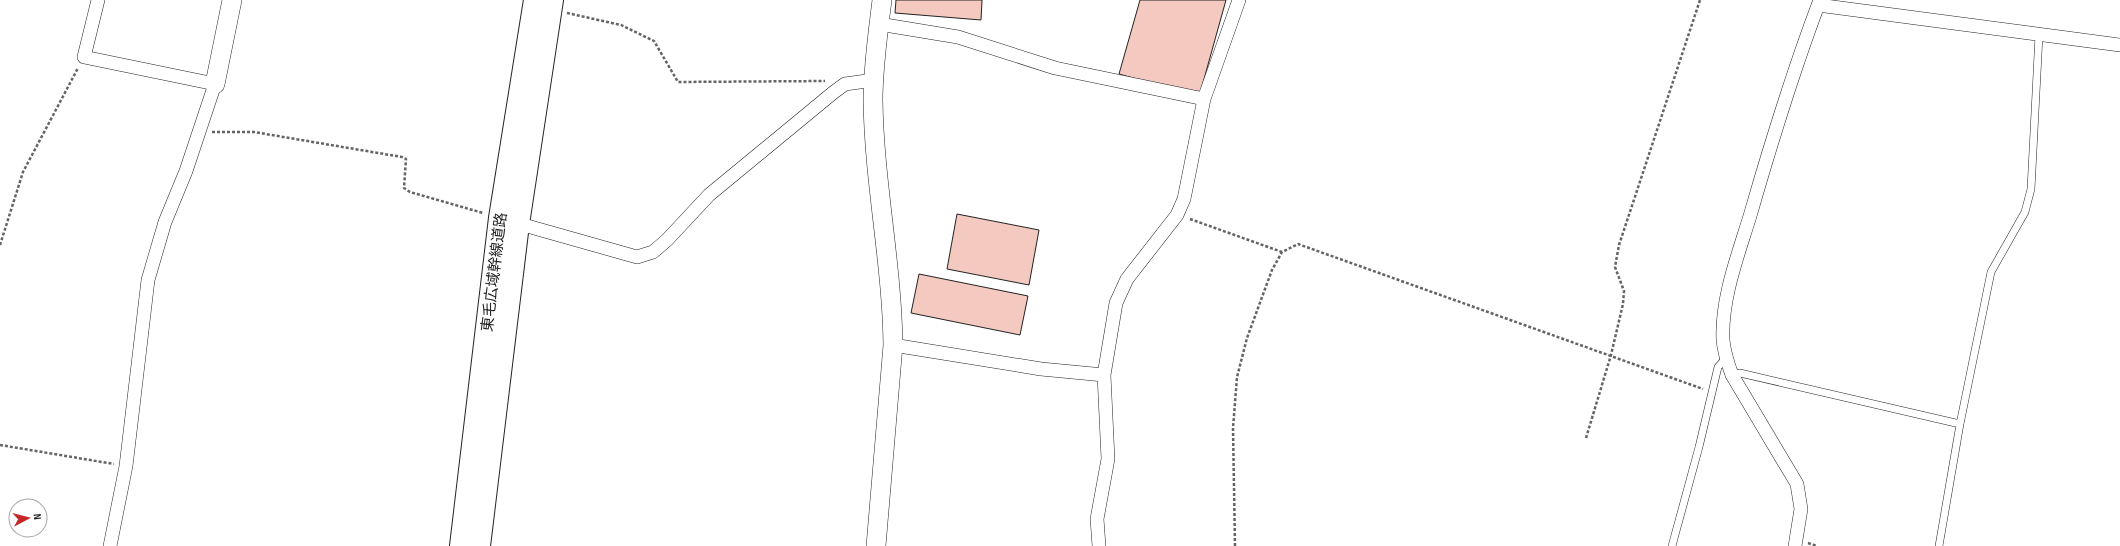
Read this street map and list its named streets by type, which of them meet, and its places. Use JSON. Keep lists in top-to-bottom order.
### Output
{
  "streets": {
    "highway": ["東毛広域幹線道路"]
  },
  "north": "right"
}
